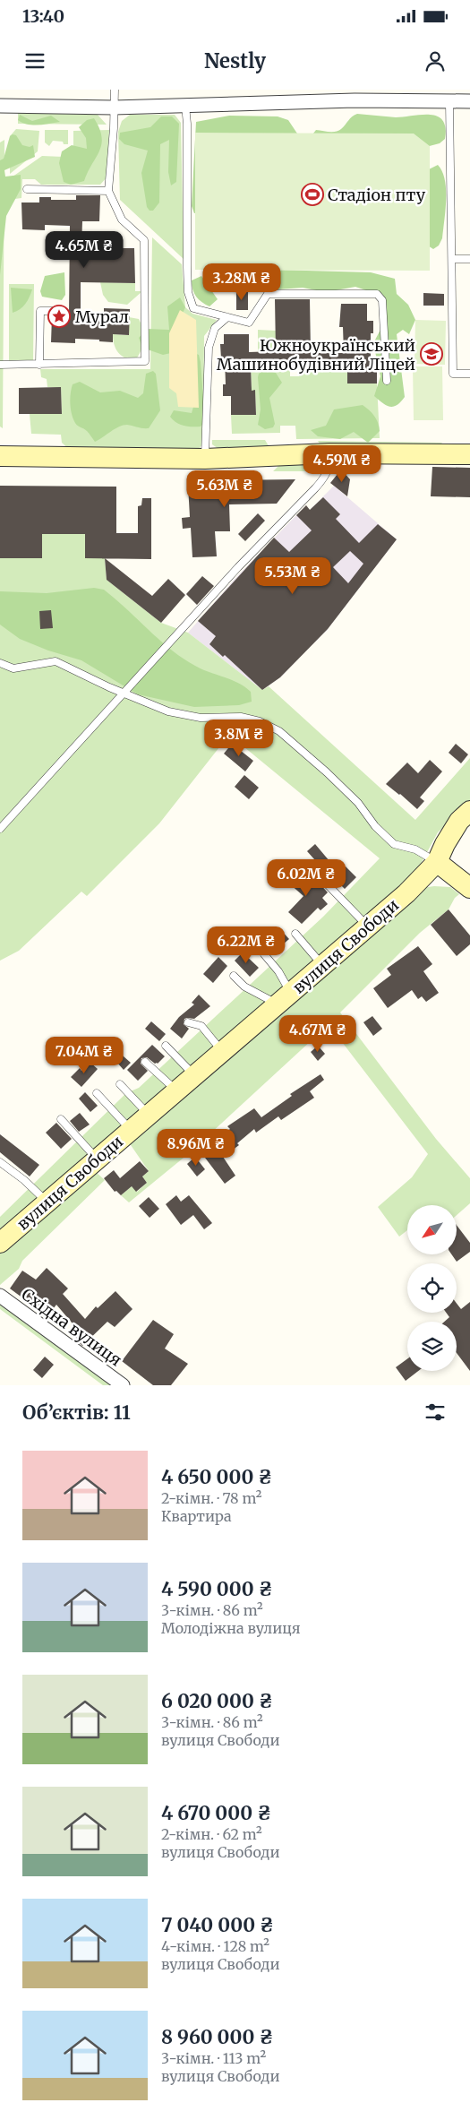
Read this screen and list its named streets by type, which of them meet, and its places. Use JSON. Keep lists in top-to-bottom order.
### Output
{
  "streets": {
    "street": ["вулиця Свободи", "Східна вулиця"]
  },
  "places": {
    "sports": ["Стадіон пту"],
    "place": ["Мурал"],
    "school or university": ["Южноукраїнський Машинобудівний Ліцей"]
  },
  "north": "bottom left",
  "page": {
    "status": "13:40",
    "header": "Nestly",
    "price": [
      "4.65M ₴",
      "3.28M ₴",
      "4.59M ₴",
      "5.63M ₴",
      "5.53M ₴",
      "3.8M ₴",
      "6.02M ₴",
      "6.22M ₴",
      "4.67M ₴",
      "7.04M ₴",
      "8.96M ₴"
    ],
    "heading": "Об’єктів: 11",
    "list": [
      {
        "name": "4 650 000 ₴",
        "note": "2-кімн. · 78 m² · Квартира"
      },
      {
        "name": "4 590 000 ₴",
        "note": "3-кімн. · 86 m² · Молодіжна вулиця"
      },
      {
        "name": "6 020 000 ₴",
        "note": "3-кімн. · 86 m² · вулиця Свободи"
      },
      {
        "name": "4 670 000 ₴",
        "note": "2-кімн. · 62 m² · вулиця Свободи"
      },
      {
        "name": "7 040 000 ₴",
        "note": "4-кімн. · 128 m² · вулиця Свободи"
      },
      {
        "name": "8 960 000 ₴",
        "note": "3-кімн. · 113 m² · вулиця Свободи"
      }
    ]
  }
}
